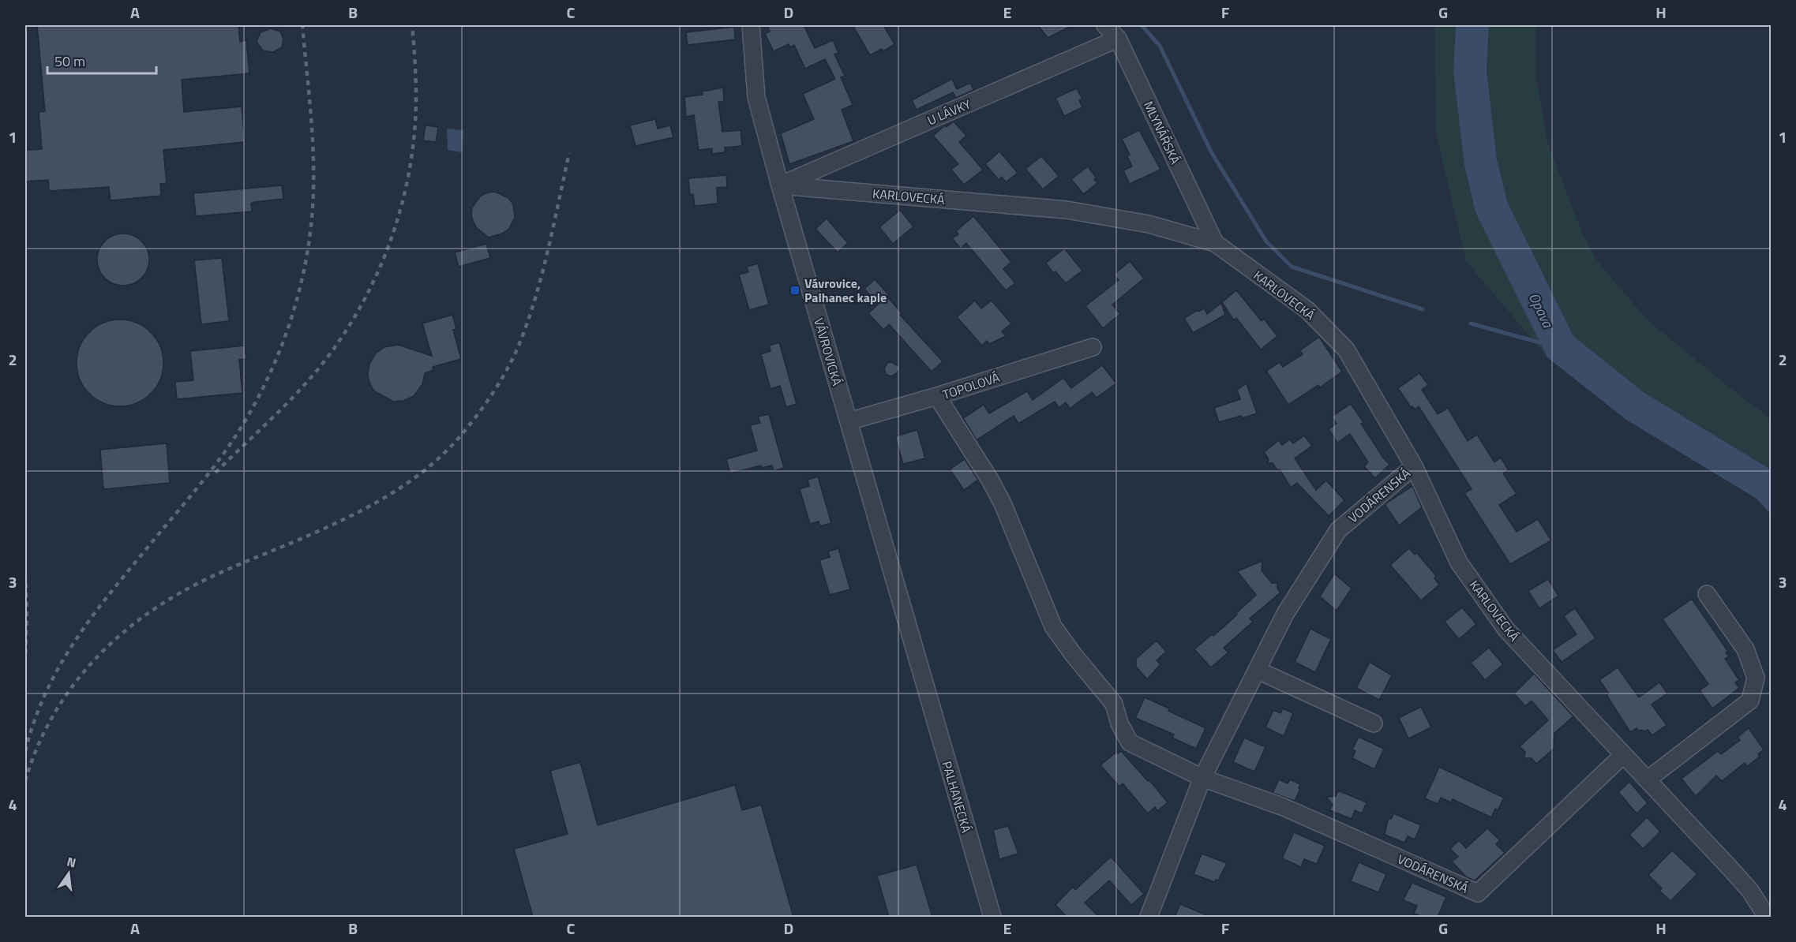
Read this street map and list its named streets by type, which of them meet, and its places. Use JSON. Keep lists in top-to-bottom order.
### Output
{
  "streets": {
    "street": [
      "U LÁVKY",
      "MLYNÁŘSKÁ",
      "KARLOVECKÁ",
      "VÁVROVICKÁ",
      "TOPOLOVÁ",
      "VODÁRENSKÁ",
      "PALHANECKÁ"
    ]
  },
  "crossings": [
    ["U LÁVKY", "MLYNÁŘSKÁ"],
    ["U LÁVKY", "KARLOVECKÁ"],
    ["U LÁVKY", "VÁVROVICKÁ"],
    ["MLYNÁŘSKÁ", "KARLOVECKÁ"],
    ["KARLOVECKÁ", "VÁVROVICKÁ"],
    ["KARLOVECKÁ", "VODÁRENSKÁ"],
    ["VÁVROVICKÁ", "TOPOLOVÁ"],
    ["VÁVROVICKÁ", "PALHANECKÁ"],
    ["TOPOLOVÁ", "VODÁRENSKÁ"]
  ],
  "water": ["Opava"],
  "places": {
    "transit": ["Vávrovice, Palhanec kaple"]
  },
  "scale_bar": "50 m",
  "north": "top",
  "grid": {
    "columns": [
      "A",
      "B",
      "C",
      "D",
      "E",
      "F",
      "G",
      "H"
    ],
    "rows": [
      "1",
      "2",
      "3",
      "4"
    ]
  }
}
